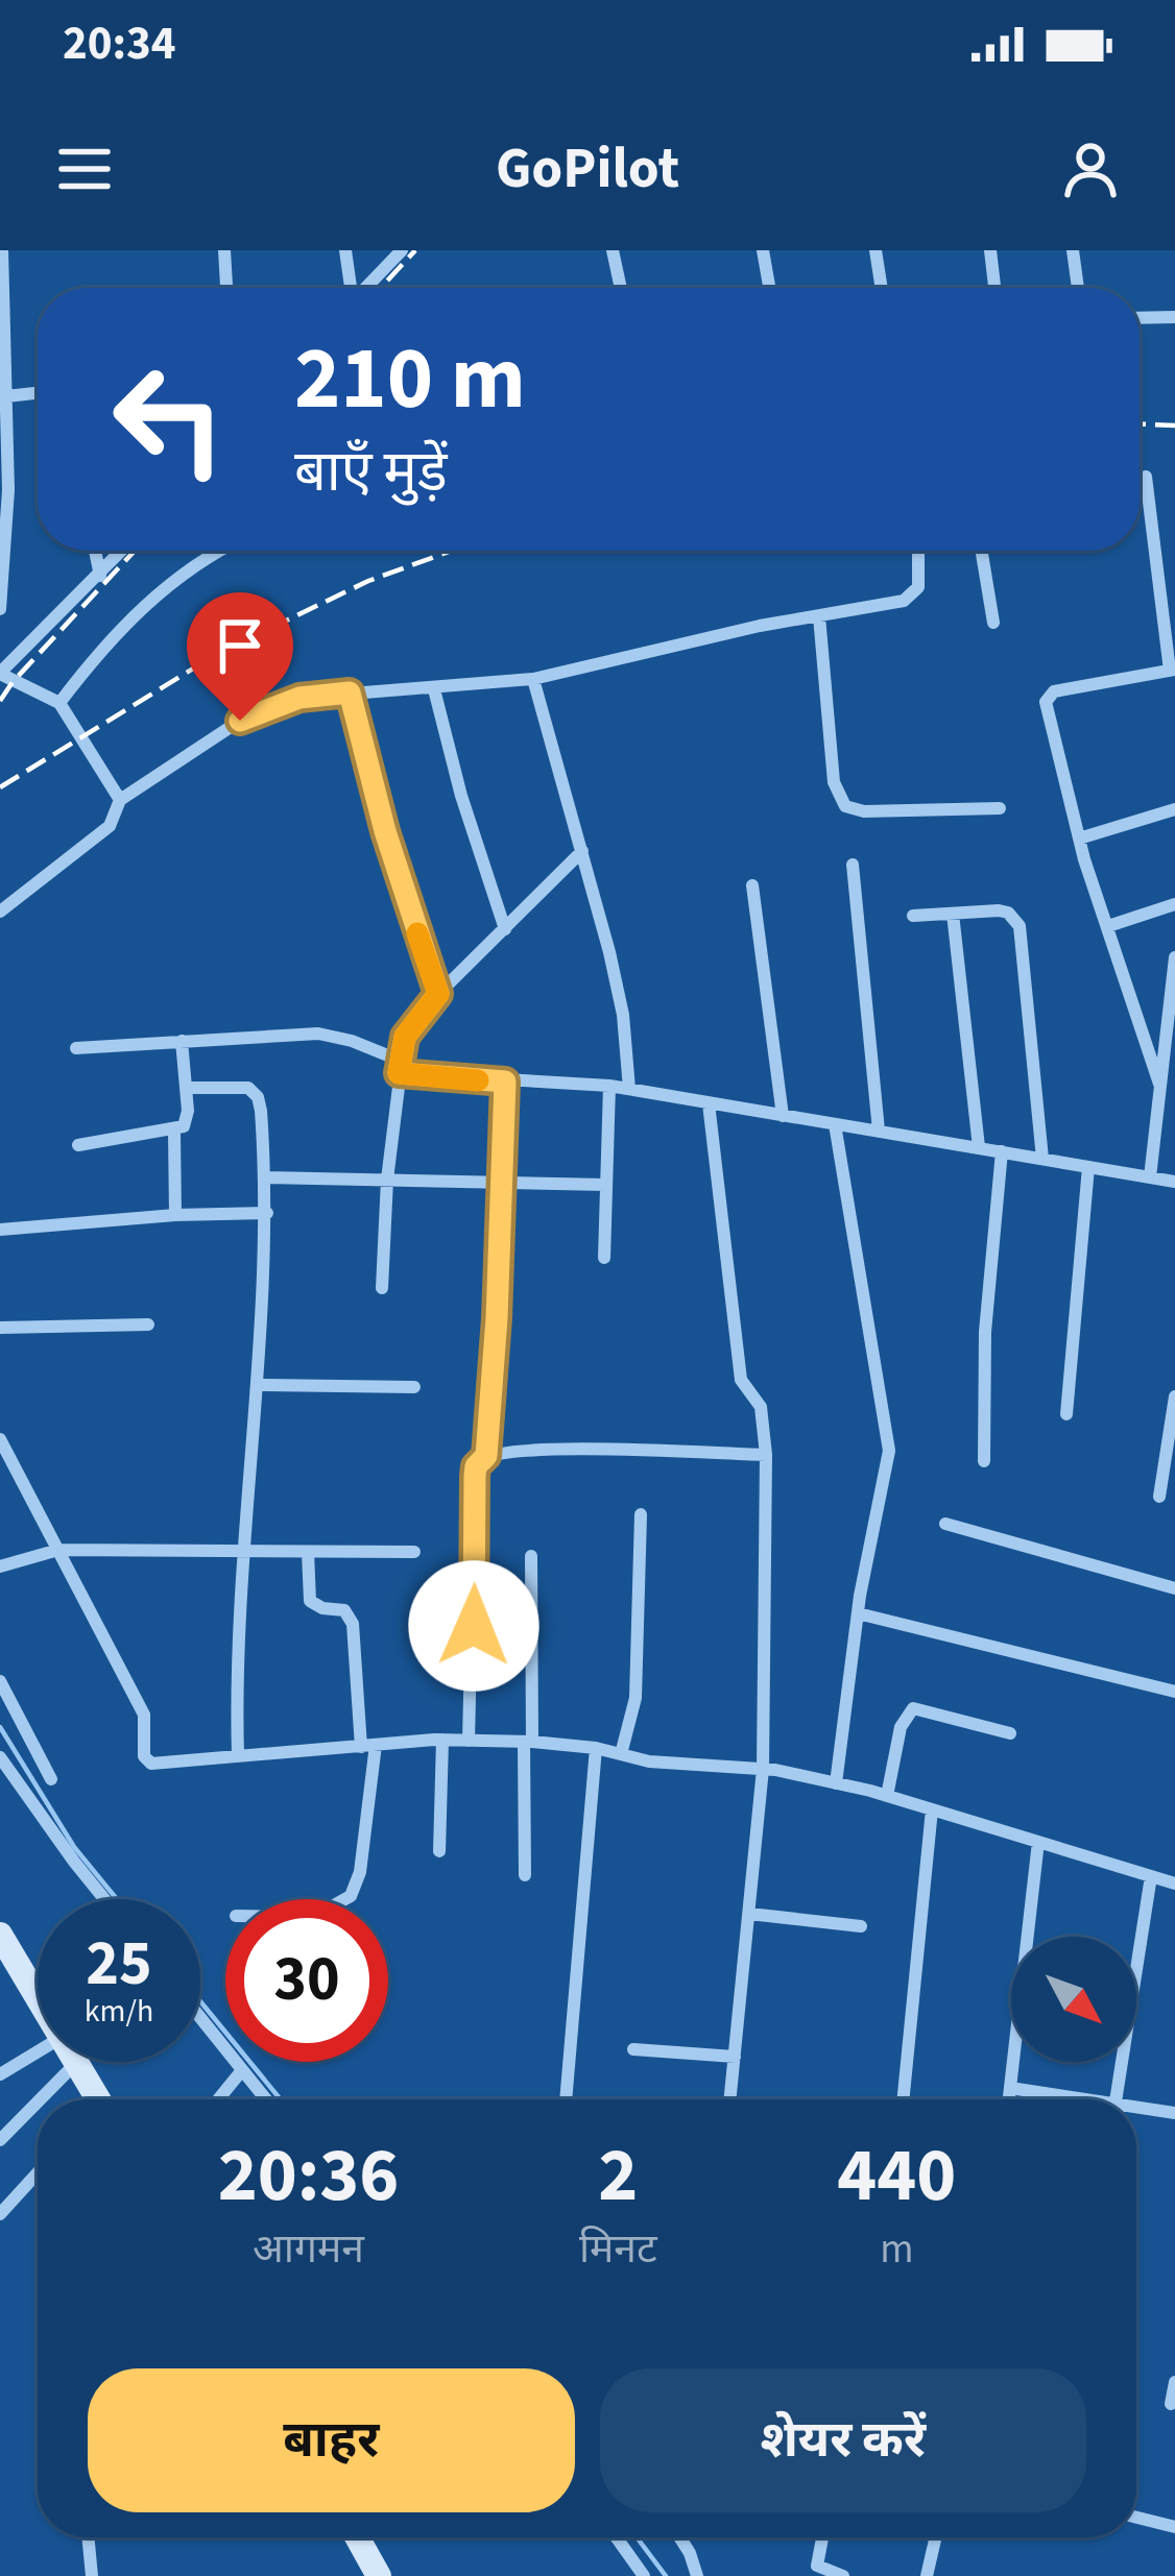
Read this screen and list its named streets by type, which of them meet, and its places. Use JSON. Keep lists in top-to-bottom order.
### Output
{
  "north": "bottom right",
  "page": {
    "status": "20:34",
    "header": "GoPilot",
    "turn": ["210 m", "बाएँ मुड़ें"],
    "speed": "25 km/h",
    "limit": "30",
    "eta": [
      "20:36",
      "आगमन",
      "2",
      "मिनट",
      "440",
      "m"
    ],
    "buttons": ["बाहर", "शेयर करें"]
  }
}
